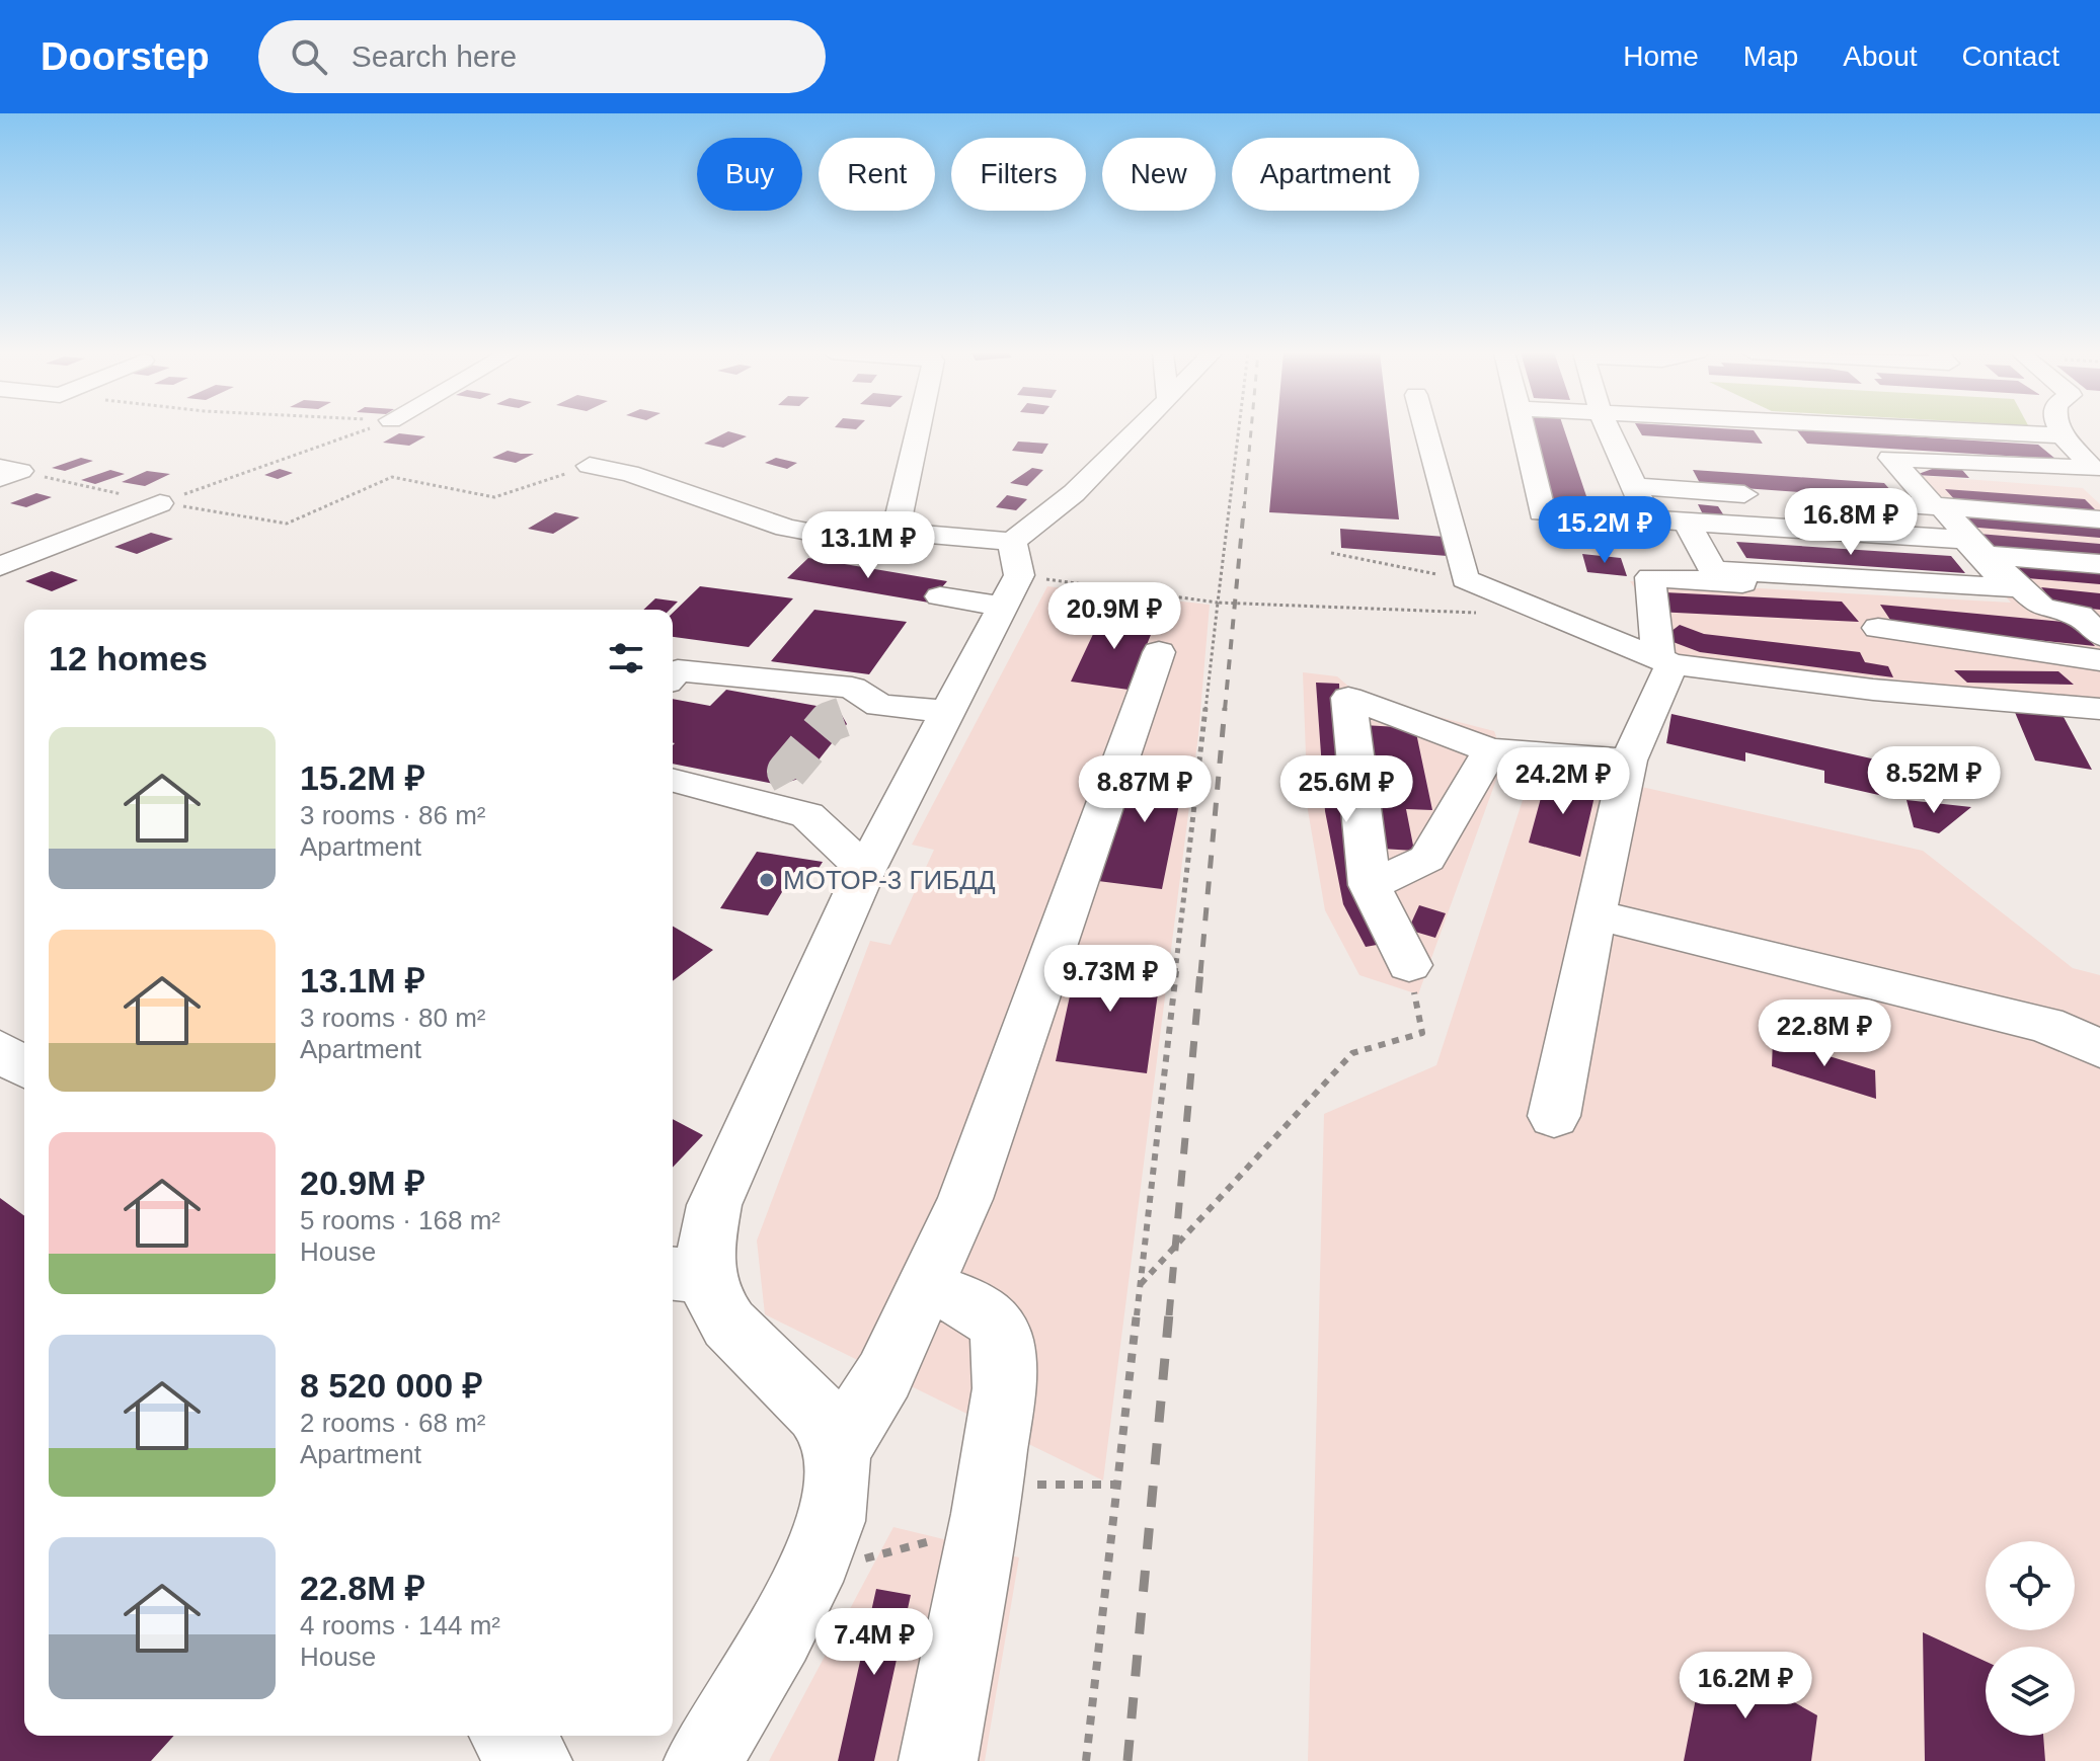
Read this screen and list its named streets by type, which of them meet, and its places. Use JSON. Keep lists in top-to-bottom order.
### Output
{
  "places": ["МОТОР-3 ГИБДД"],
  "page": {
    "header": "Doorstep",
    "search": "Search here",
    "nav": [
      "Home",
      "Map",
      "About",
      "Contact"
    ],
    "chip": [
      "Buy",
      "Rent",
      "Filters",
      "New",
      "Apartment"
    ],
    "price": [
      "16.8M ₽",
      "15.2M ₽",
      "13.1M ₽",
      "20.9M ₽",
      "8.52M ₽",
      "24.2M ₽",
      "8.87M ₽",
      "25.6M ₽",
      "9.73M ₽",
      "22.8M ₽",
      "7.4M ₽",
      "16.2M ₽"
    ],
    "heading": "12 homes",
    "list": [
      {
        "name": "15.2M ₽",
        "note": "3 rooms · 86 m² · Apartment"
      },
      {
        "name": "13.1M ₽",
        "note": "3 rooms · 80 m² · Apartment"
      },
      {
        "name": "20.9M ₽",
        "note": "5 rooms · 168 m² · House"
      },
      {
        "name": "8 520 000 ₽",
        "note": "2 rooms · 68 m² · Apartment"
      },
      {
        "name": "22.8M ₽",
        "note": "4 rooms · 144 m² · House"
      }
    ]
  }
}
